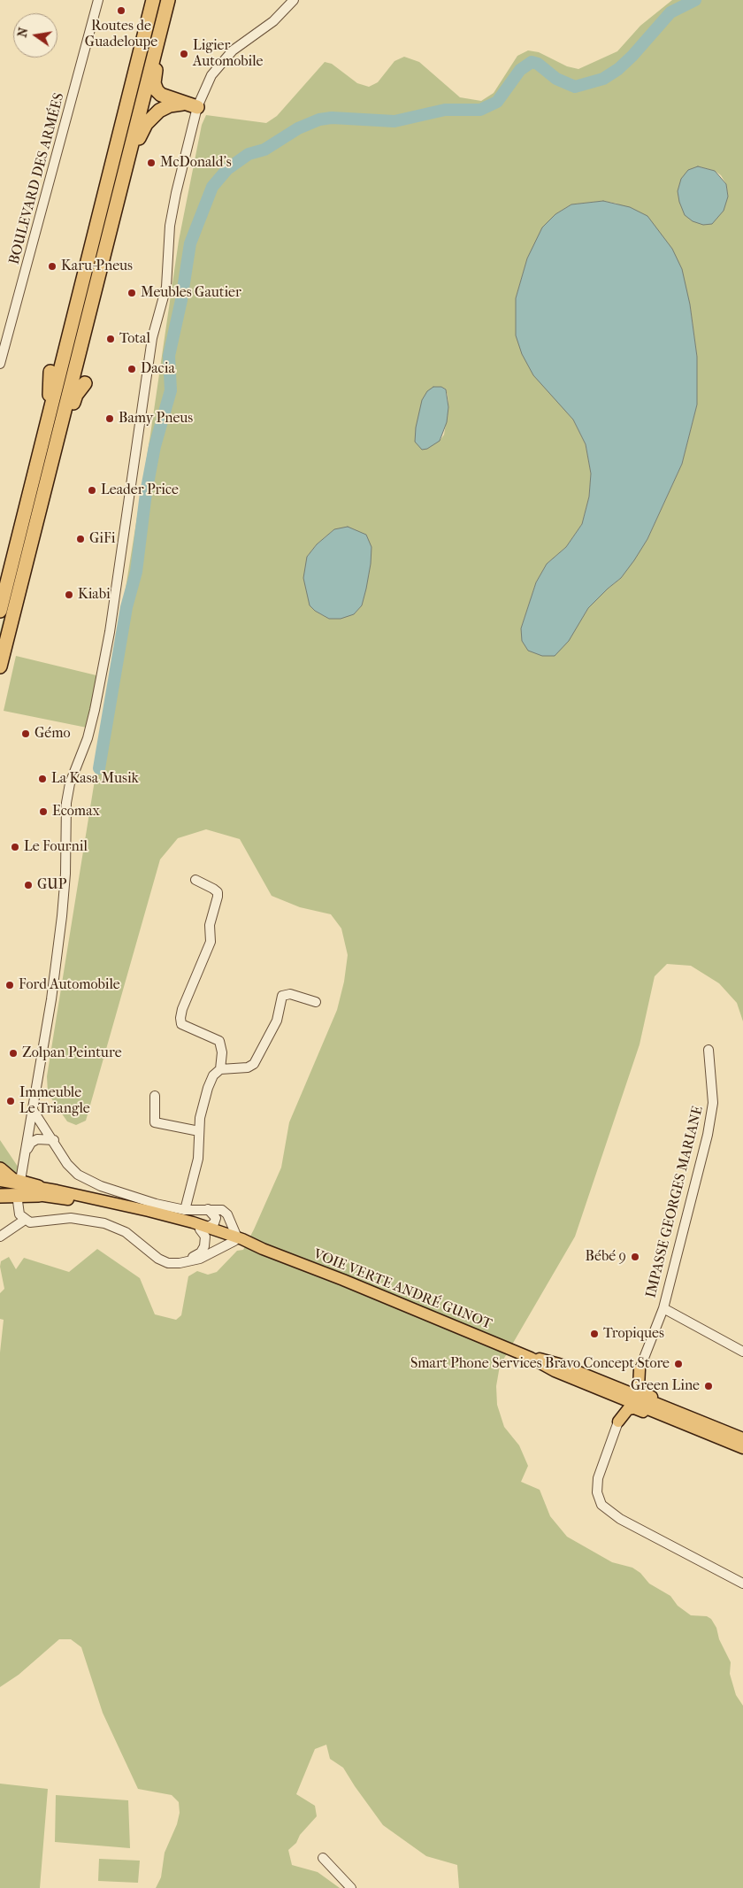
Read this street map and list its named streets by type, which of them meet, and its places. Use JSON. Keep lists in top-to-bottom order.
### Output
{
  "streets": {
    "main road": ["VOIE VERTE ANDRÉ GUNOT"],
    "street": ["BOULEVARD DES ARMÉES", "IMPASSE GEORGES MARIANE"]
  },
  "places": [
    "Routes de Guadeloupe",
    "Ligier Automobile",
    "McDonald's",
    "Karu-Pneus",
    "Meubles Gautier",
    "Total",
    "Dacia",
    "Bamy Pneus",
    "Leader Price",
    "GiFi",
    "Kiabi",
    "Gémo",
    "La Kasa Musik",
    "Ecomax",
    "Le Fournil",
    "GUP",
    "Ford Automobile",
    "Zolpan Peinture",
    "Immeuble Le Triangle",
    "Bébé 9",
    "Tropiques",
    "Smart Phone Services Bravo Concept Store",
    "Green Line"
  ],
  "north": "left"
}
